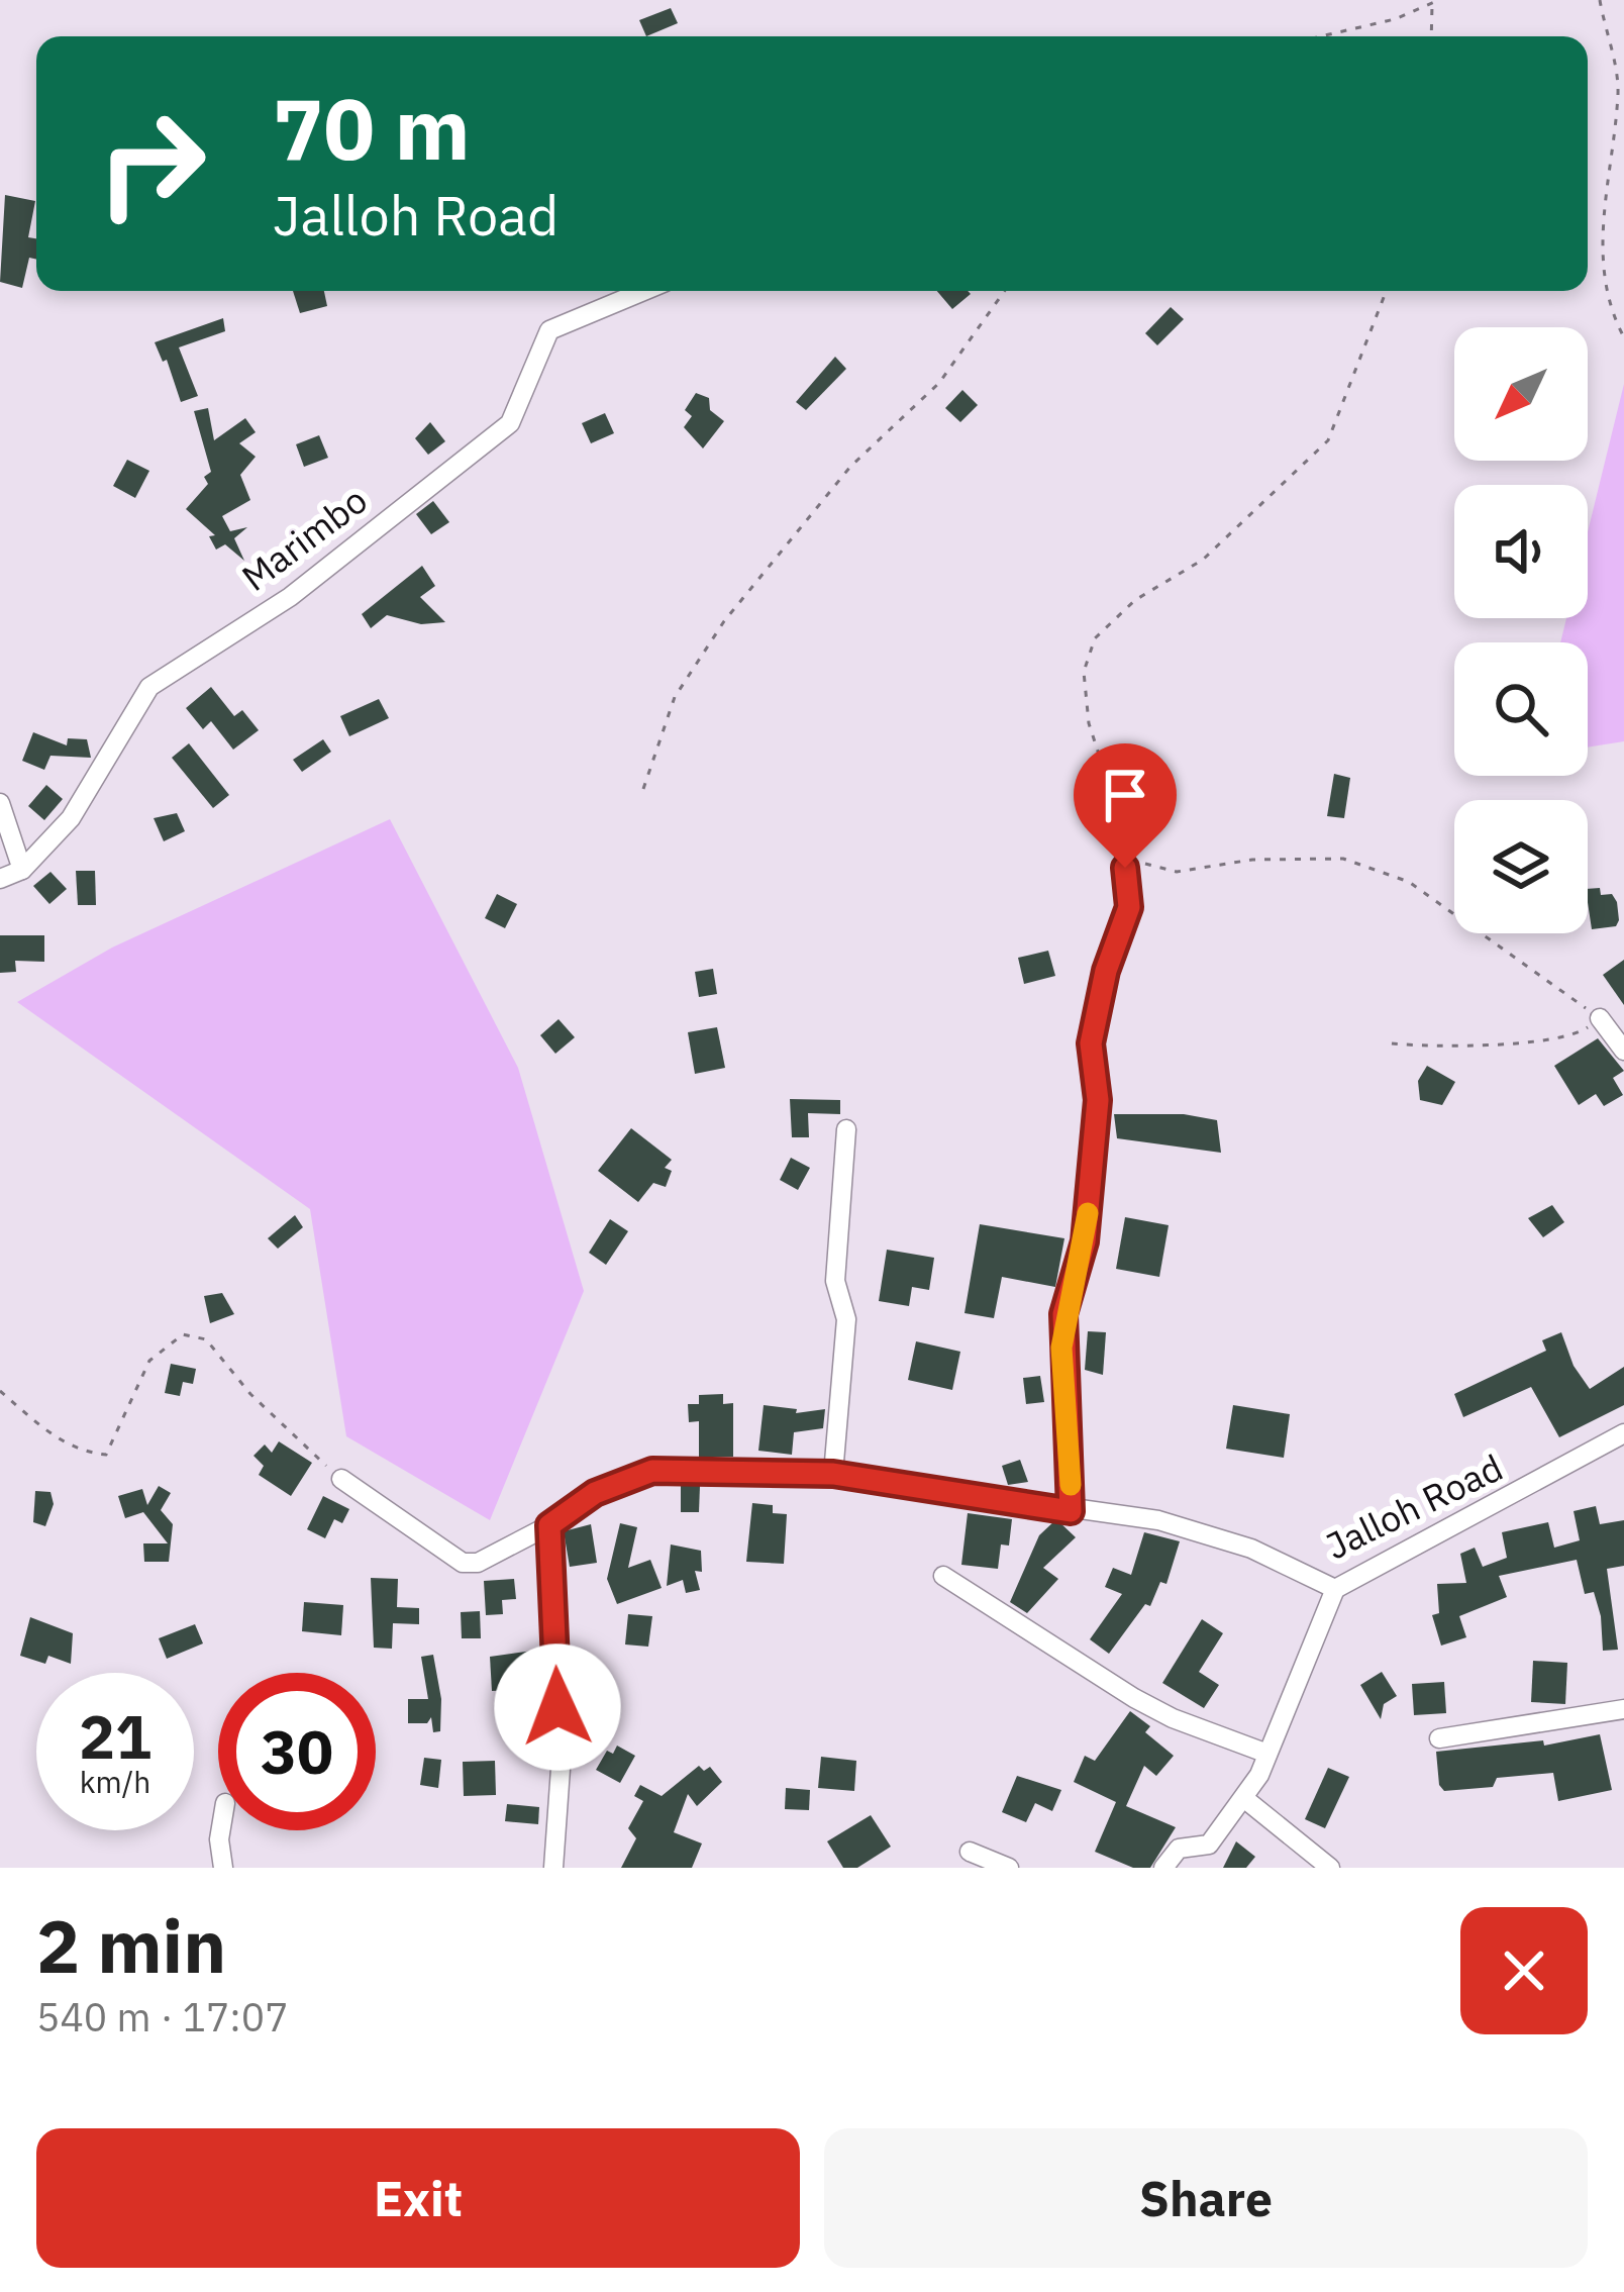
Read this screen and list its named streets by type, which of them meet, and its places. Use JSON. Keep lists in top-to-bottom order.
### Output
{
  "streets": {
    "street": ["Marimbo", "Jalloh Road"]
  },
  "north": "bottom left",
  "page": {
    "turn": ["70 m", "Jalloh Road"],
    "speed": "21 km/h",
    "limit": "30",
    "heading": ["2 min", "540 m · 17:07"],
    "buttons": ["Exit", "Share"]
  }
}
